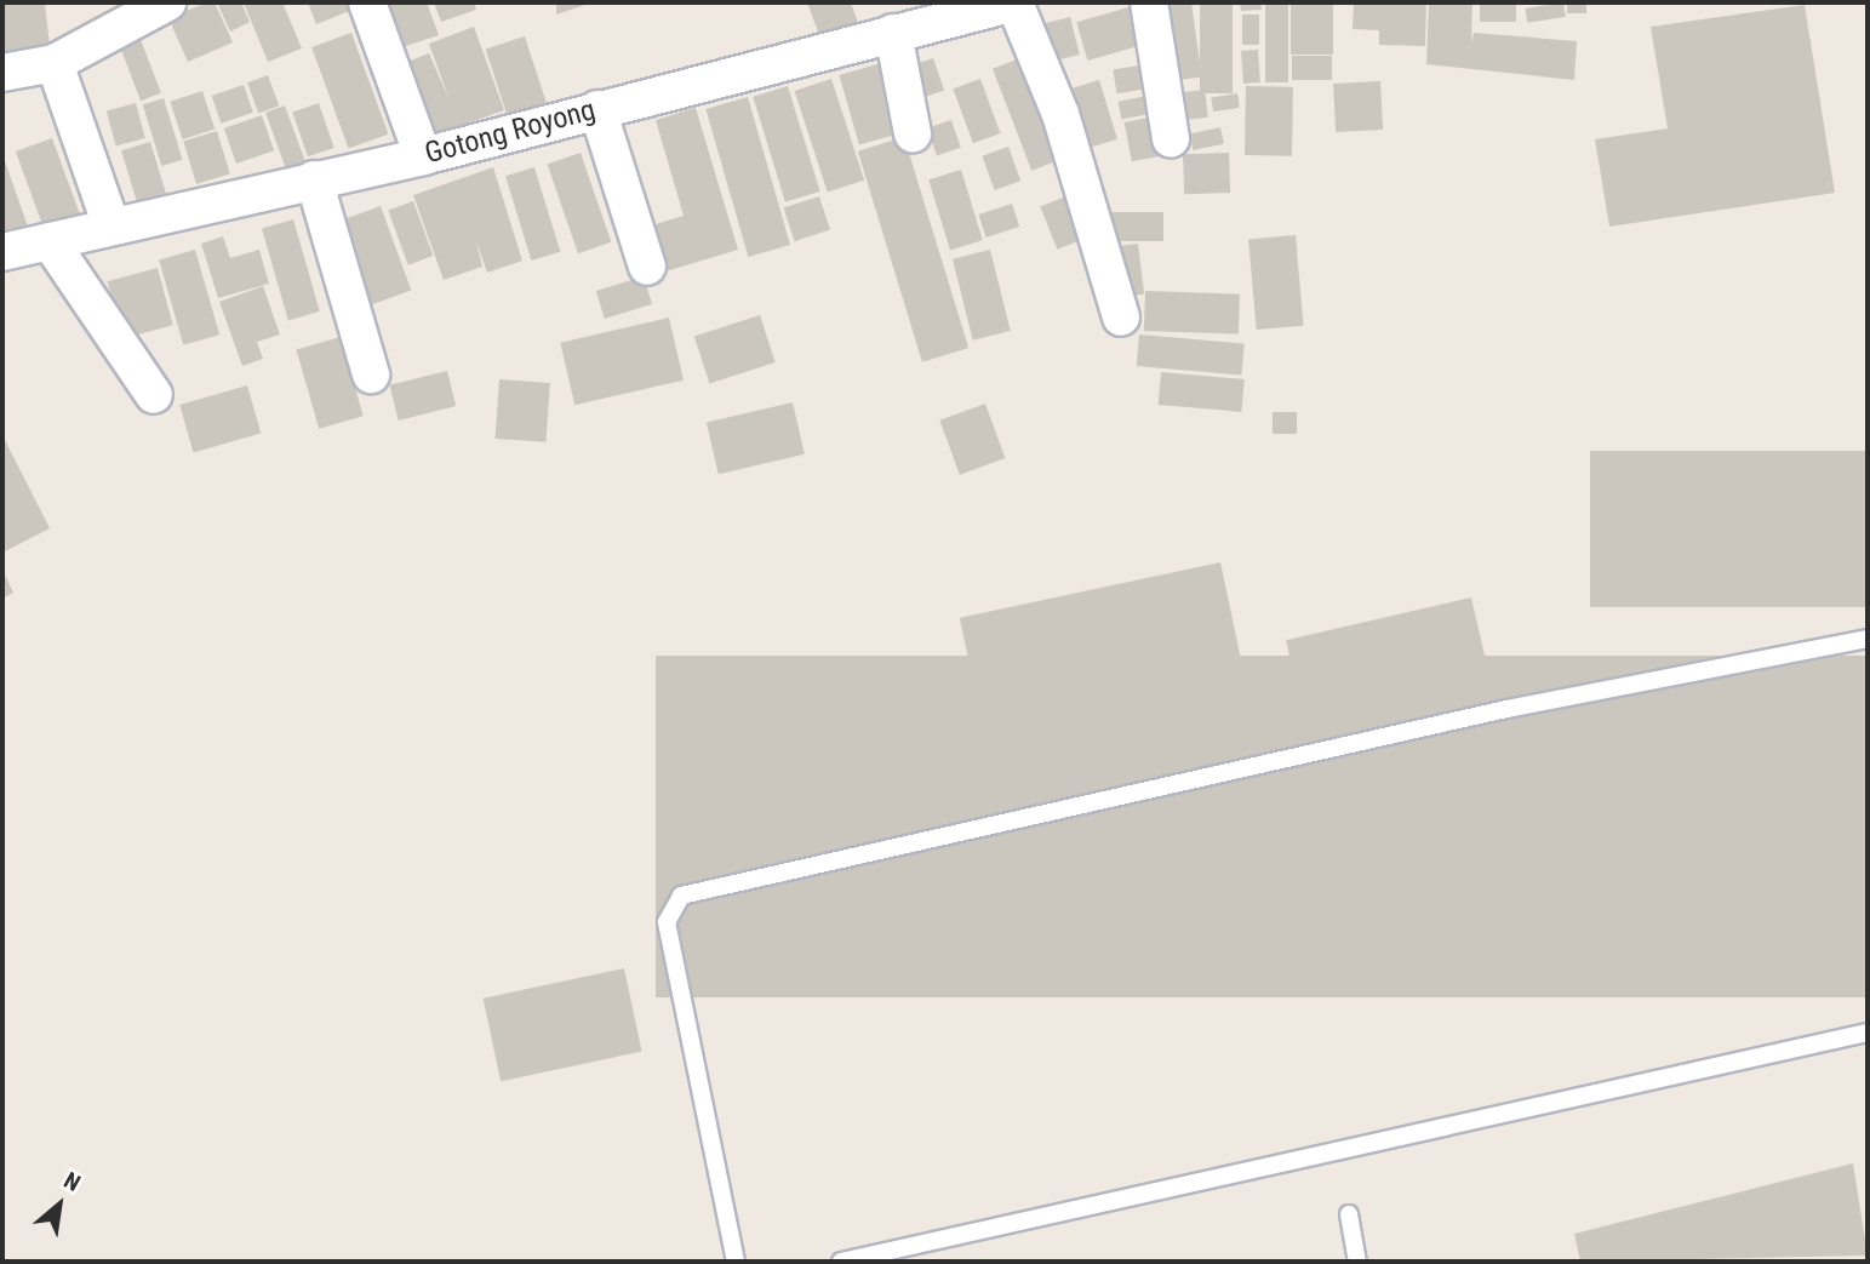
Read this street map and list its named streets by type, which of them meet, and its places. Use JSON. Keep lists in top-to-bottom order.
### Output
{
  "streets": {
    "street": ["Gotong Royong"]
  },
  "north": "top right"
}
